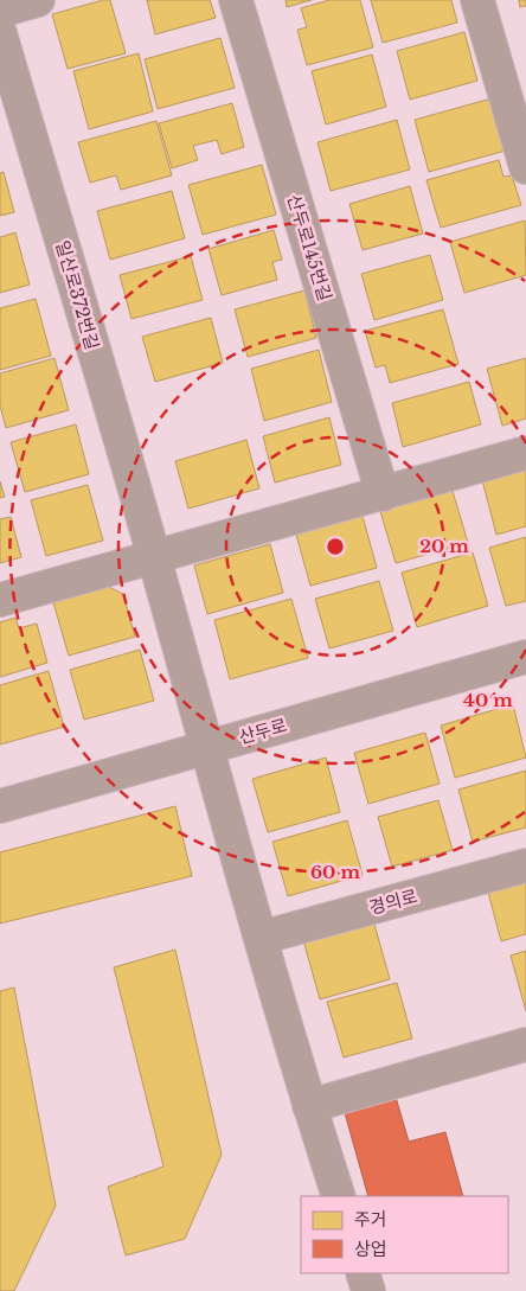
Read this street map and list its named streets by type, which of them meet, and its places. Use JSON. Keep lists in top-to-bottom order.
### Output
{
  "streets": {
    "street": [
      "산두로145번길",
      "일산로372번길",
      "산두로",
      "경의로"
    ]
  },
  "crossings": [
    ["일산로372번길", "산두로"]
  ],
  "legend": ["주거", "상업"],
  "rings": ["20 m", "40 m", "60 m"]
}
